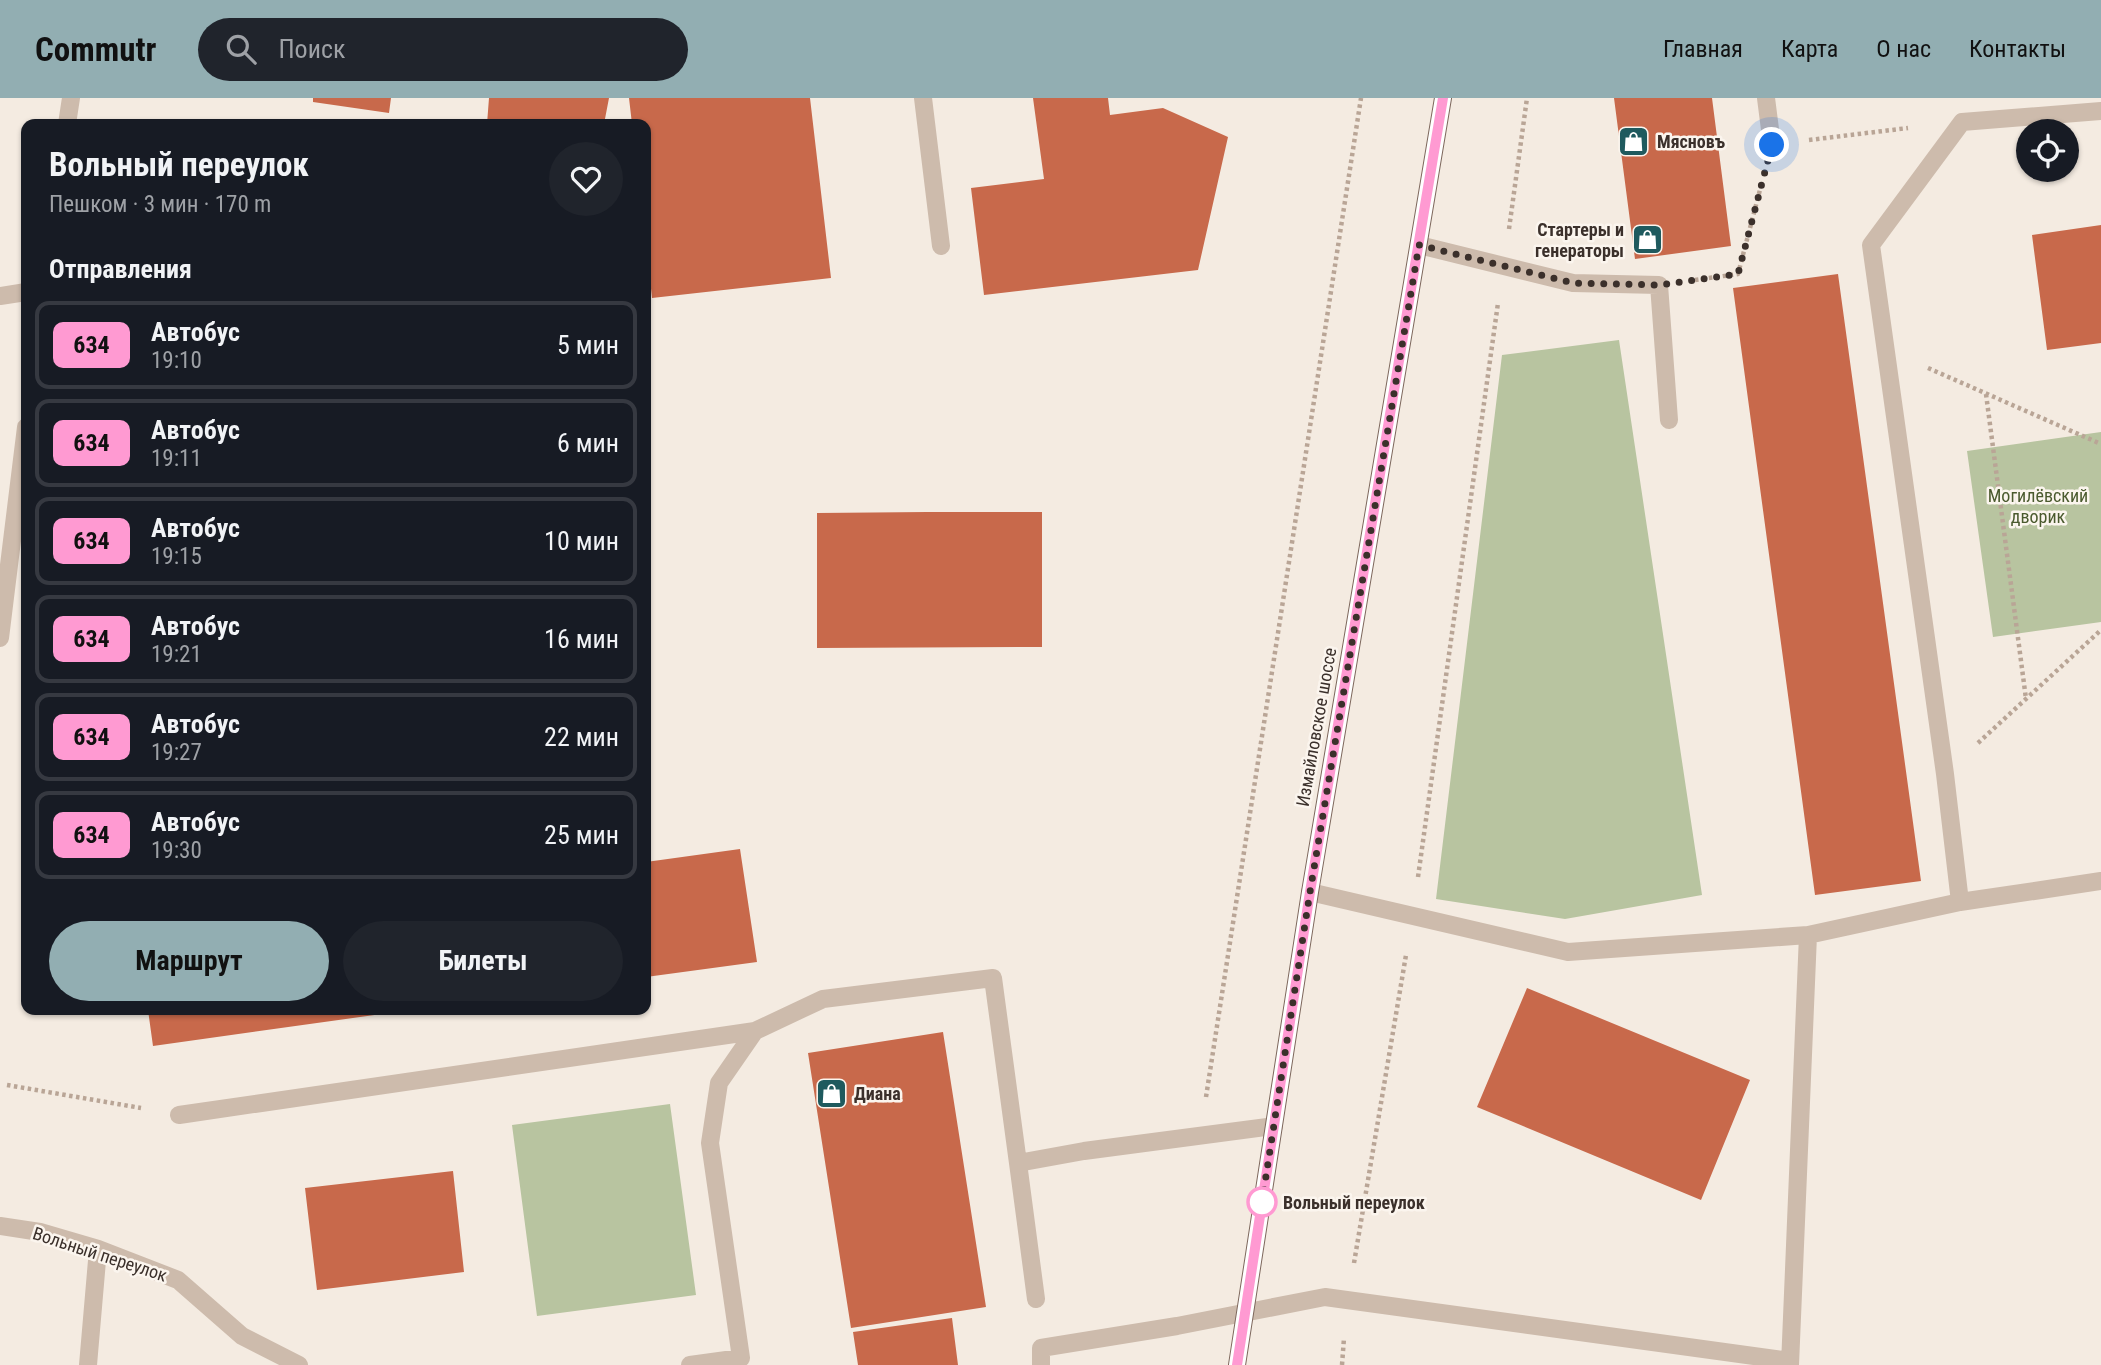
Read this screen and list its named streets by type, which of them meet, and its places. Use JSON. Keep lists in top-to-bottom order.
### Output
{
  "streets": {
    "main road": ["Измайловское шоссе"],
    "street": ["Вольный переулок"]
  },
  "parks": ["Могилёвский дворик"],
  "places": {
    "shop": ["Мясновъ", "Стартеры и генераторы", "Диана"],
    "other": ["Вольный переулок"]
  },
  "lines": ["bus line 634"],
  "page": {
    "header": "Commutr",
    "search": "Поиск",
    "nav": [
      "Главная",
      "Карта",
      "О нас",
      "Контакты"
    ],
    "heading": [
      ["Вольный переулок", "Пешком · 3 мин · 170 m"],
      "Отправления"
    ],
    "list": [
      {
        "mark": "634",
        "name": "Автобус",
        "note": "19:10",
        "value": "5 мин"
      },
      {
        "mark": "634",
        "name": "Автобус",
        "note": "19:11",
        "value": "6 мин"
      },
      {
        "mark": "634",
        "name": "Автобус",
        "note": "19:15",
        "value": "10 мин"
      },
      {
        "mark": "634",
        "name": "Автобус",
        "note": "19:21",
        "value": "16 мин"
      },
      {
        "mark": "634",
        "name": "Автобус",
        "note": "19:27",
        "value": "22 мин"
      },
      {
        "mark": "634",
        "name": "Автобус",
        "note": "19:30",
        "value": "25 мин"
      }
    ],
    "buttons": ["Маршрут", "Билеты"]
  }
}
